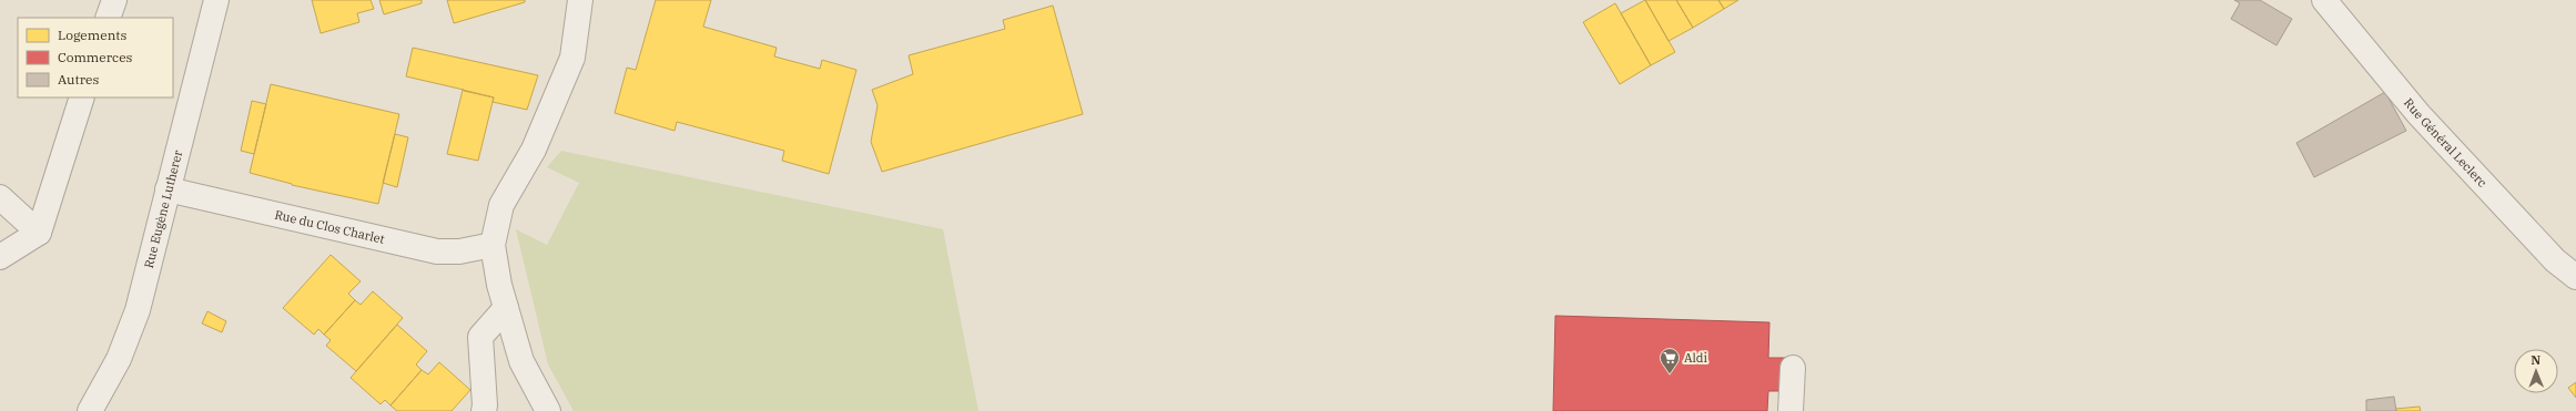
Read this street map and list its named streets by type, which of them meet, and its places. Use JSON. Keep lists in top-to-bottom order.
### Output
{
  "streets": {
    "street": ["Rue Général Leclerc", "Rue Eugène Lutherer", "Rue du Clos Charlet"]
  },
  "crossings": [
    ["Rue Eugène Lutherer", "Rue du Clos Charlet"]
  ],
  "places": {
    "supermarket": ["Aldi"]
  },
  "legend": ["Logements", "Commerces", "Autres"],
  "north": "top"
}
